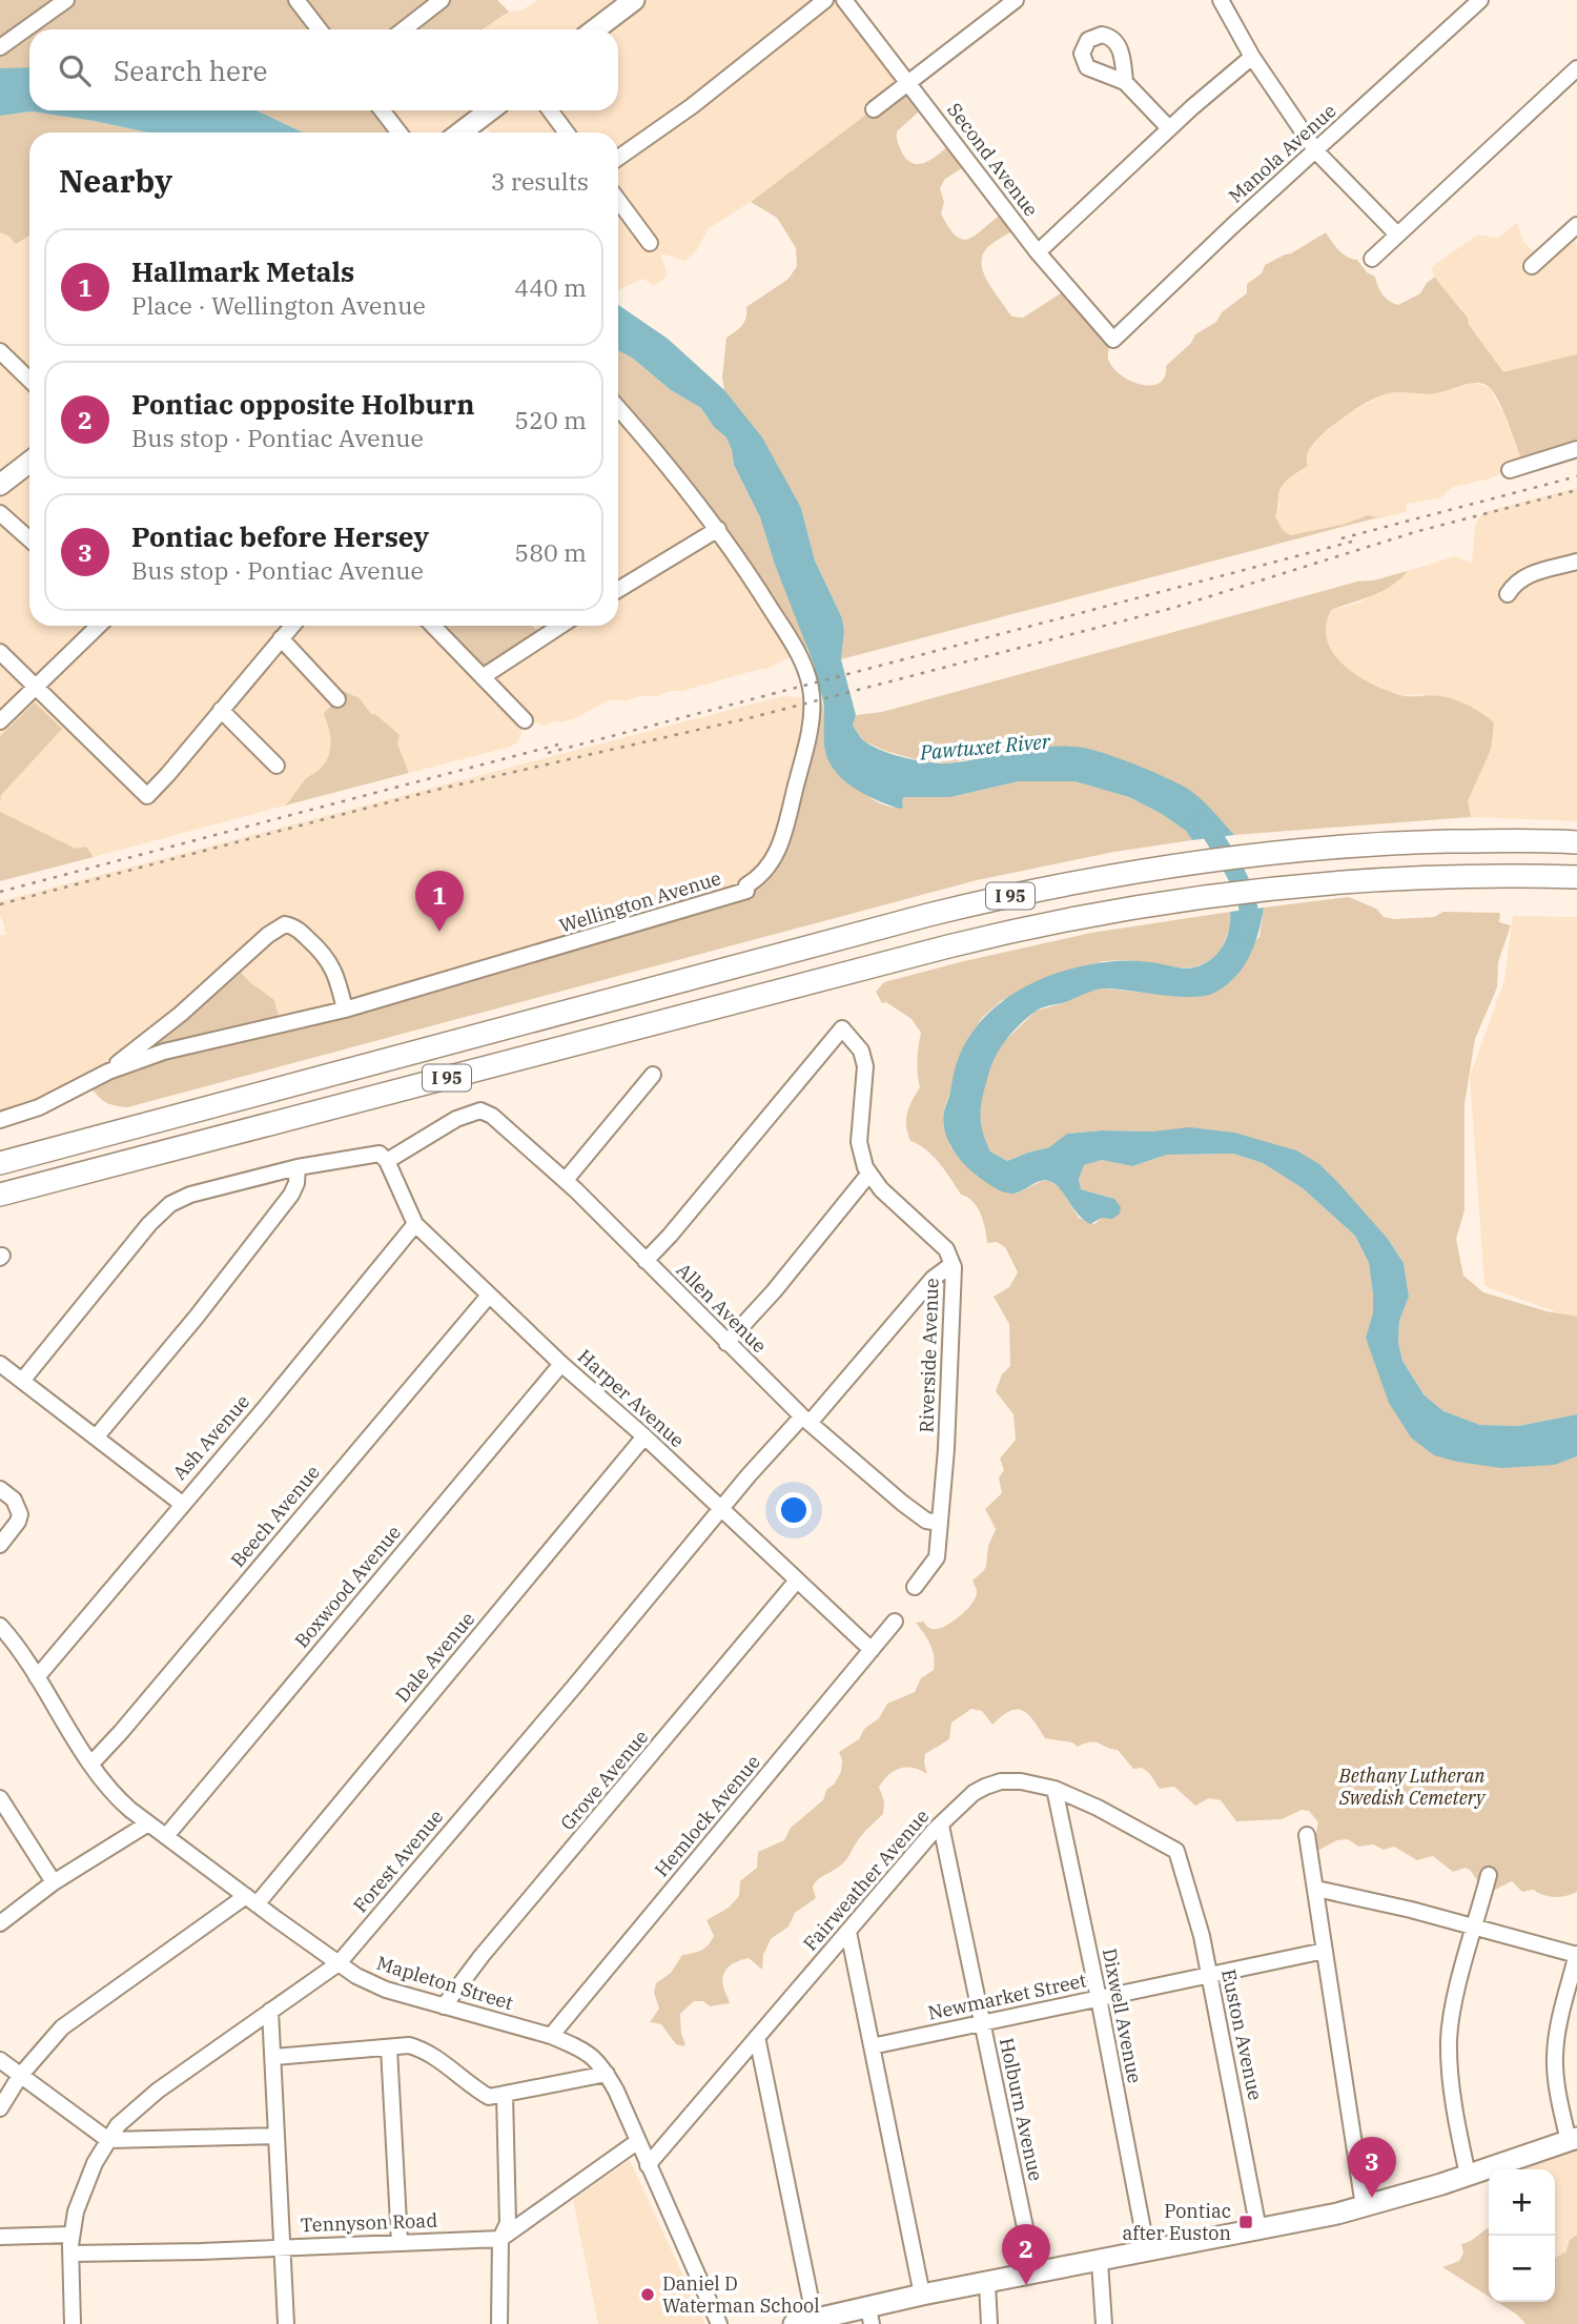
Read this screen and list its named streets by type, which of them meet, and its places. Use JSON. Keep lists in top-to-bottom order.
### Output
{
  "streets": {
    "highway": ["I 95"],
    "street": [
      "Manola Avenue",
      "Second Avenue",
      "Wellington Avenue",
      "Allen Avenue",
      "Riverside Avenue",
      "Harper Avenue",
      "Ash Avenue",
      "Beech Avenue",
      "Boxwood Avenue",
      "Dale Avenue",
      "Grove Avenue",
      "Hemlock Avenue",
      "Forest Avenue",
      "Fairweather Avenue",
      "Mapleton Street",
      "Newmarket Street",
      "Dixwell Avenue",
      "Euston Avenue",
      "Holburn Avenue",
      "Tennyson Road"
    ]
  },
  "crossings": [
    ["Manola Avenue", "Second Avenue"],
    ["Allen Avenue", "Riverside Avenue"],
    ["Allen Avenue", "Harper Avenue"],
    ["Allen Avenue", "Forest Avenue"],
    ["Riverside Avenue", "Forest Avenue"],
    ["Harper Avenue", "Ash Avenue"],
    ["Harper Avenue", "Beech Avenue"],
    ["Harper Avenue", "Boxwood Avenue"],
    ["Harper Avenue", "Dale Avenue"],
    ["Harper Avenue", "Grove Avenue"],
    ["Harper Avenue", "Hemlock Avenue"],
    ["Harper Avenue", "Forest Avenue"],
    ["Ash Avenue", "Mapleton Street"],
    ["Beech Avenue", "Mapleton Street"],
    ["Boxwood Avenue", "Mapleton Street"],
    ["Dale Avenue", "Mapleton Street"],
    ["Grove Avenue", "Mapleton Street"],
    ["Hemlock Avenue", "Mapleton Street"],
    ["Forest Avenue", "Mapleton Street"],
    ["Forest Avenue", "Tennyson Road"],
    ["Fairweather Avenue", "Mapleton Street"],
    ["Fairweather Avenue", "Dixwell Avenue"],
    ["Fairweather Avenue", "Euston Avenue"],
    ["Fairweather Avenue", "Holburn Avenue"],
    ["Newmarket Street", "Dixwell Avenue"],
    ["Newmarket Street", "Euston Avenue"],
    ["Newmarket Street", "Holburn Avenue"]
  ],
  "water": ["Pawtuxet River"],
  "parks": ["Bethany Lutheran Swedish Cemetery"],
  "places": {
    "transit": ["Pontiac after Euston"],
    "other": ["Daniel D Waterman School"]
  },
  "page": {
    "search": "Search here",
    "heading": ["Nearby", "3 results"],
    "list": [
      {
        "mark": "1",
        "name": "Hallmark Metals",
        "note": "Place · Wellington Avenue",
        "value": "440 m"
      },
      {
        "mark": "2",
        "name": "Pontiac opposite Holburn",
        "note": "Bus stop · Pontiac Avenue",
        "value": "520 m"
      },
      {
        "mark": "3",
        "name": "Pontiac before Hersey",
        "note": "Bus stop · Pontiac Avenue",
        "value": "580 m"
      }
    ],
    "pins": ["1", "3", "2"],
    "map_buttons": ["+", "−"]
  }
}
